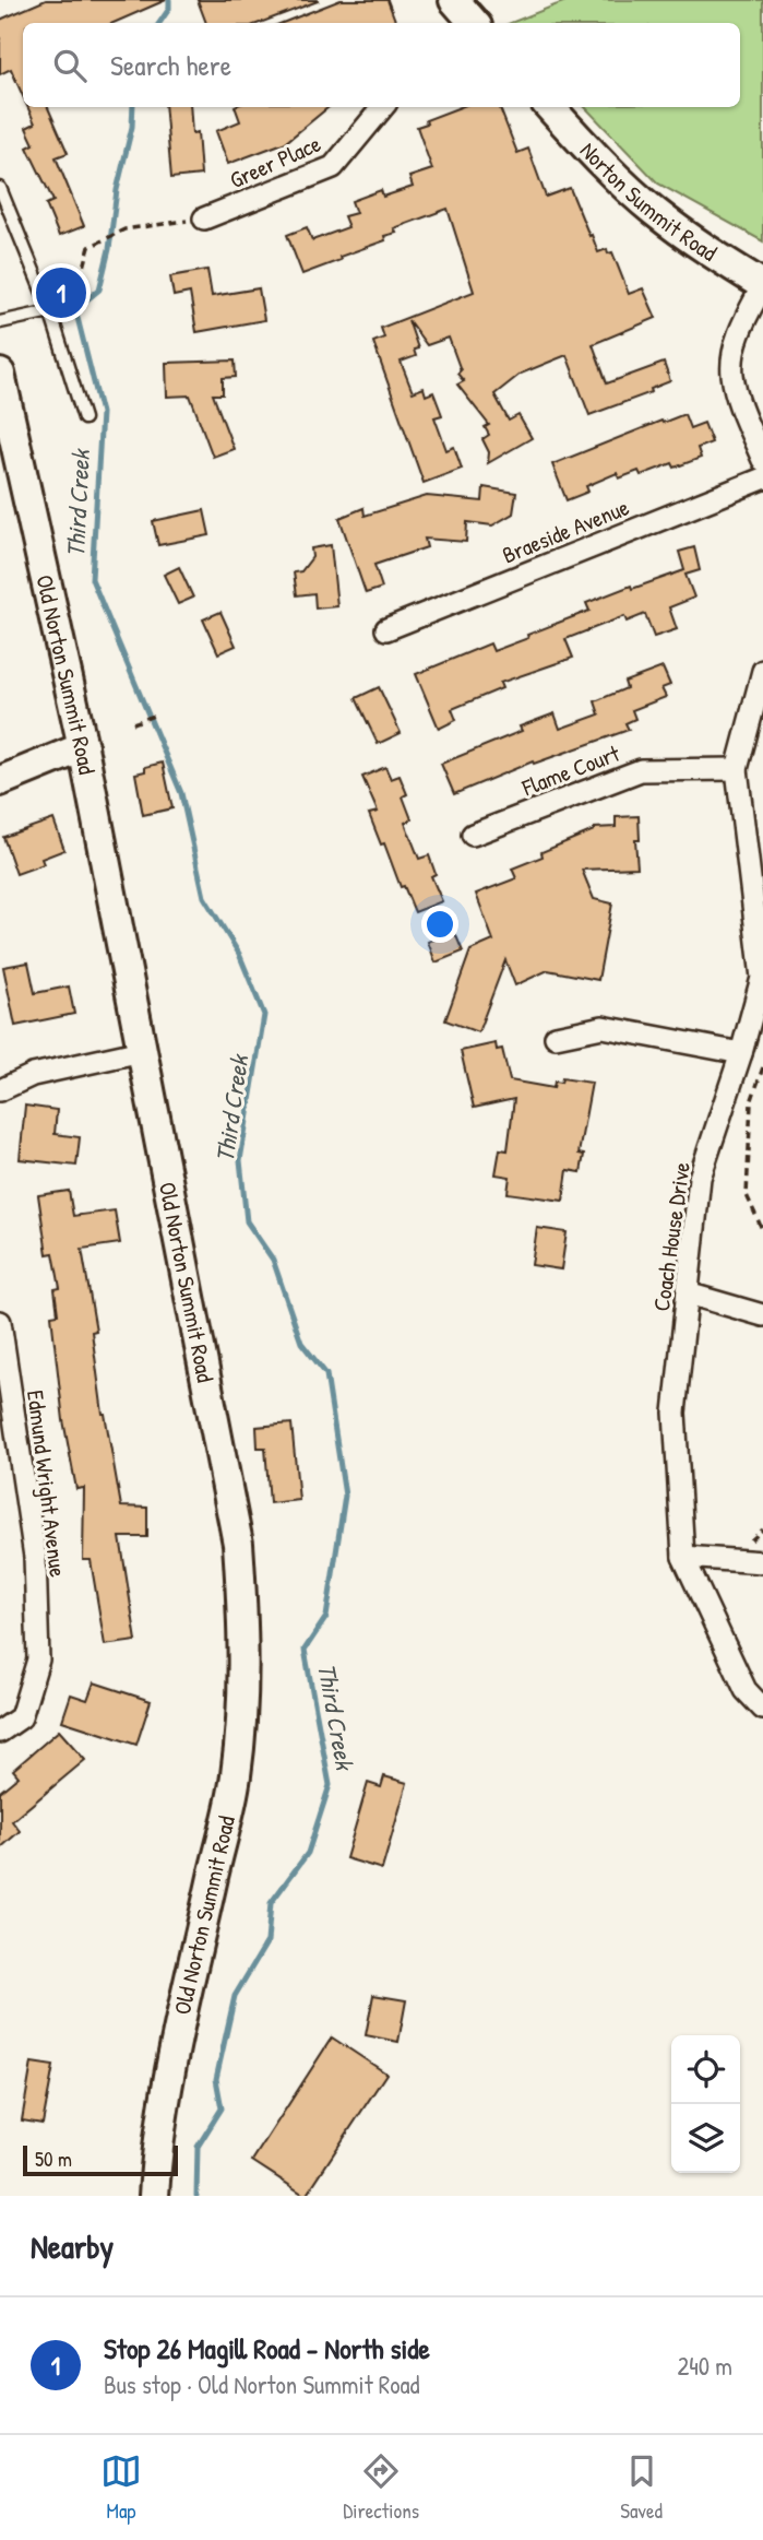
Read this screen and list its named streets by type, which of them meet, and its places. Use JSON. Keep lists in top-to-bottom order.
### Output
{
  "streets": {
    "main road": ["Norton Summit Road", "Old Norton Summit Road"],
    "street": [
      "Greer Place",
      "Braeside Avenue",
      "Flame Court",
      "Coach House Drive",
      "Edmund Wright Avenue"
    ]
  },
  "crossings": [
    ["Flame Court", "Coach House Drive"]
  ],
  "water": ["Third Creek"],
  "scale_bar": "50 m",
  "page": {
    "search": "Search here",
    "pins": "1",
    "scale": "50 m",
    "heading": "Nearby",
    "list": [
      {
        "mark": "1",
        "name": "Stop 26 Magill Road - North side",
        "note": "Bus stop · Old Norton Summit Road",
        "value": "240 m"
      }
    ],
    "nav": ["Map", "Directions", "Saved"]
  }
}
